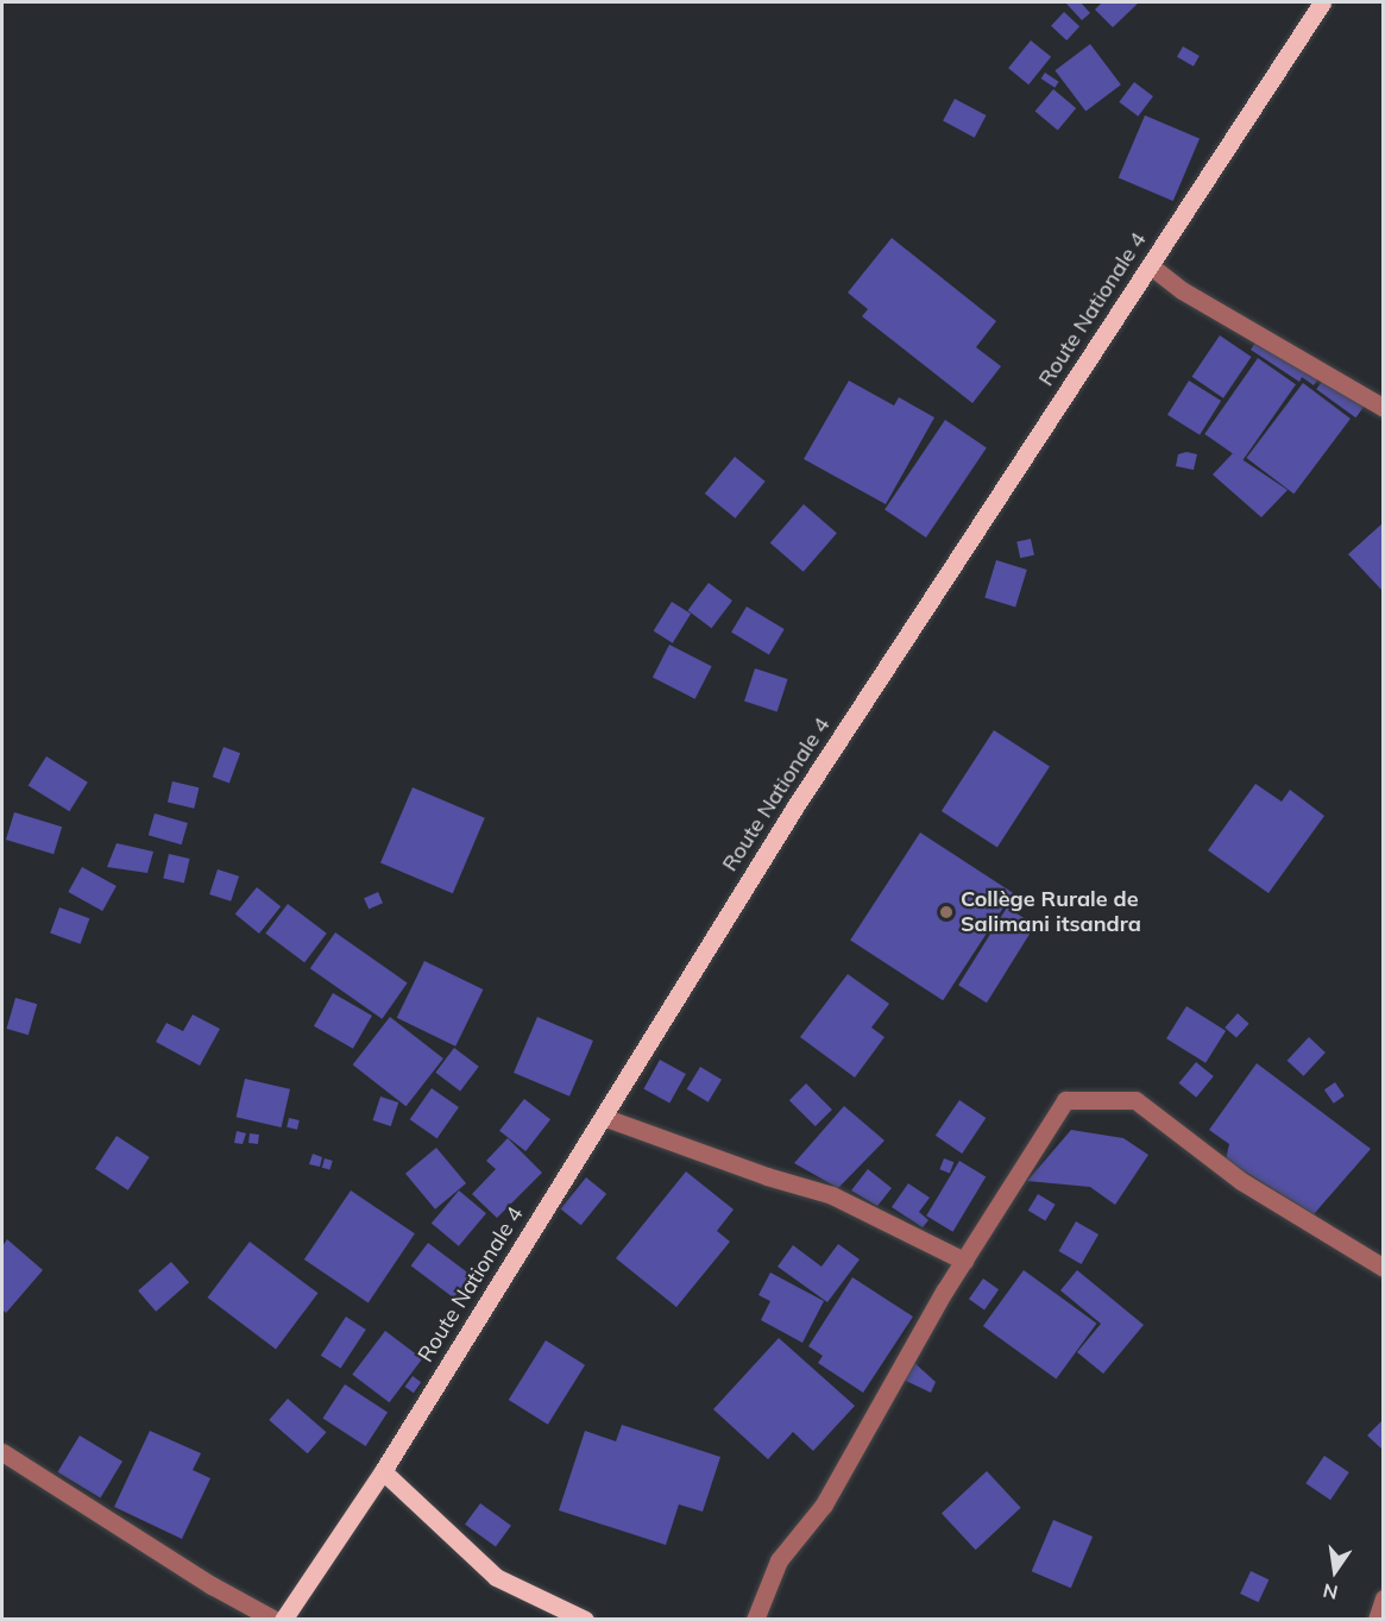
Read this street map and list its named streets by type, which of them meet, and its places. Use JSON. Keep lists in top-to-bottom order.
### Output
{
  "streets": {
    "main road": ["Route Nationale 4"]
  },
  "places": ["Collège Rurale de Salimani itsandra"],
  "north": "bottom"
}
